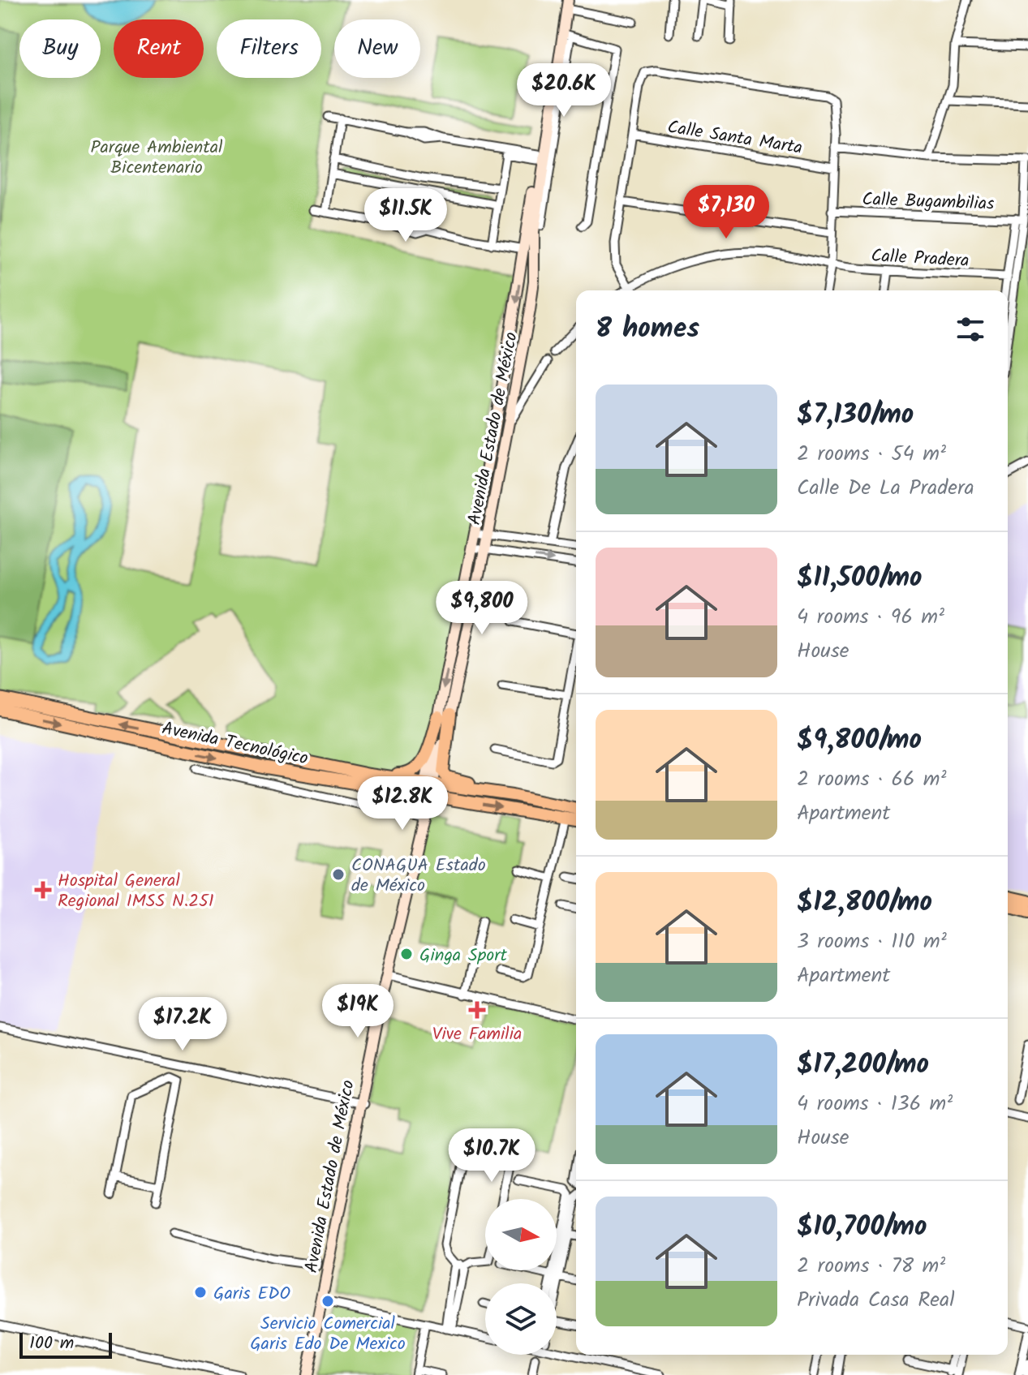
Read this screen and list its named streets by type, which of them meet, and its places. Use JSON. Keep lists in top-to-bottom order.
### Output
{
  "streets": {
    "main road": ["Avenida Estado de México", "Avenida Tecnológico"],
    "street": ["Calle Santa Marta", "Calle Bugambilias", "Calle Pradera"]
  },
  "crossings": [
    ["Avenida Estado de México", "Avenida Tecnológico"]
  ],
  "parks": ["Parque Ambiental Bicentenario"],
  "places": {
    "other": [
      "CONAGUA Estado de México",
      "Ginga Sport",
      "Garis EDO",
      "Servicio Comercial Garis Edo De Mexico"
    ],
    "health": ["Hospital General Regional IMSS N.251", "Vive Familia"]
  },
  "scale_bar": "100 m",
  "north": "right",
  "page": {
    "chip": [
      "Buy",
      "Rent",
      "Filters",
      "New"
    ],
    "price": [
      "$20.6K",
      "$7,130",
      "$11.5K",
      "$9,800",
      "$12.8K",
      "$19K",
      "$17.2K",
      "$10.7K"
    ],
    "heading": "8 homes",
    "list": [
      {
        "name": "$7,130/mo",
        "note": "2 rooms · 54 m² · Calle De La Pradera"
      },
      {
        "name": "$11,500/mo",
        "note": "4 rooms · 96 m² · House"
      },
      {
        "name": "$9,800/mo",
        "note": "2 rooms · 66 m² · Apartment"
      },
      {
        "name": "$12,800/mo",
        "note": "3 rooms · 110 m² · Apartment"
      },
      {
        "name": "$17,200/mo",
        "note": "4 rooms · 136 m² · House"
      },
      {
        "name": "$10,700/mo",
        "note": "2 rooms · 78 m² · Privada Casa Real"
      }
    ],
    "scale": "100 m"
  }
}
